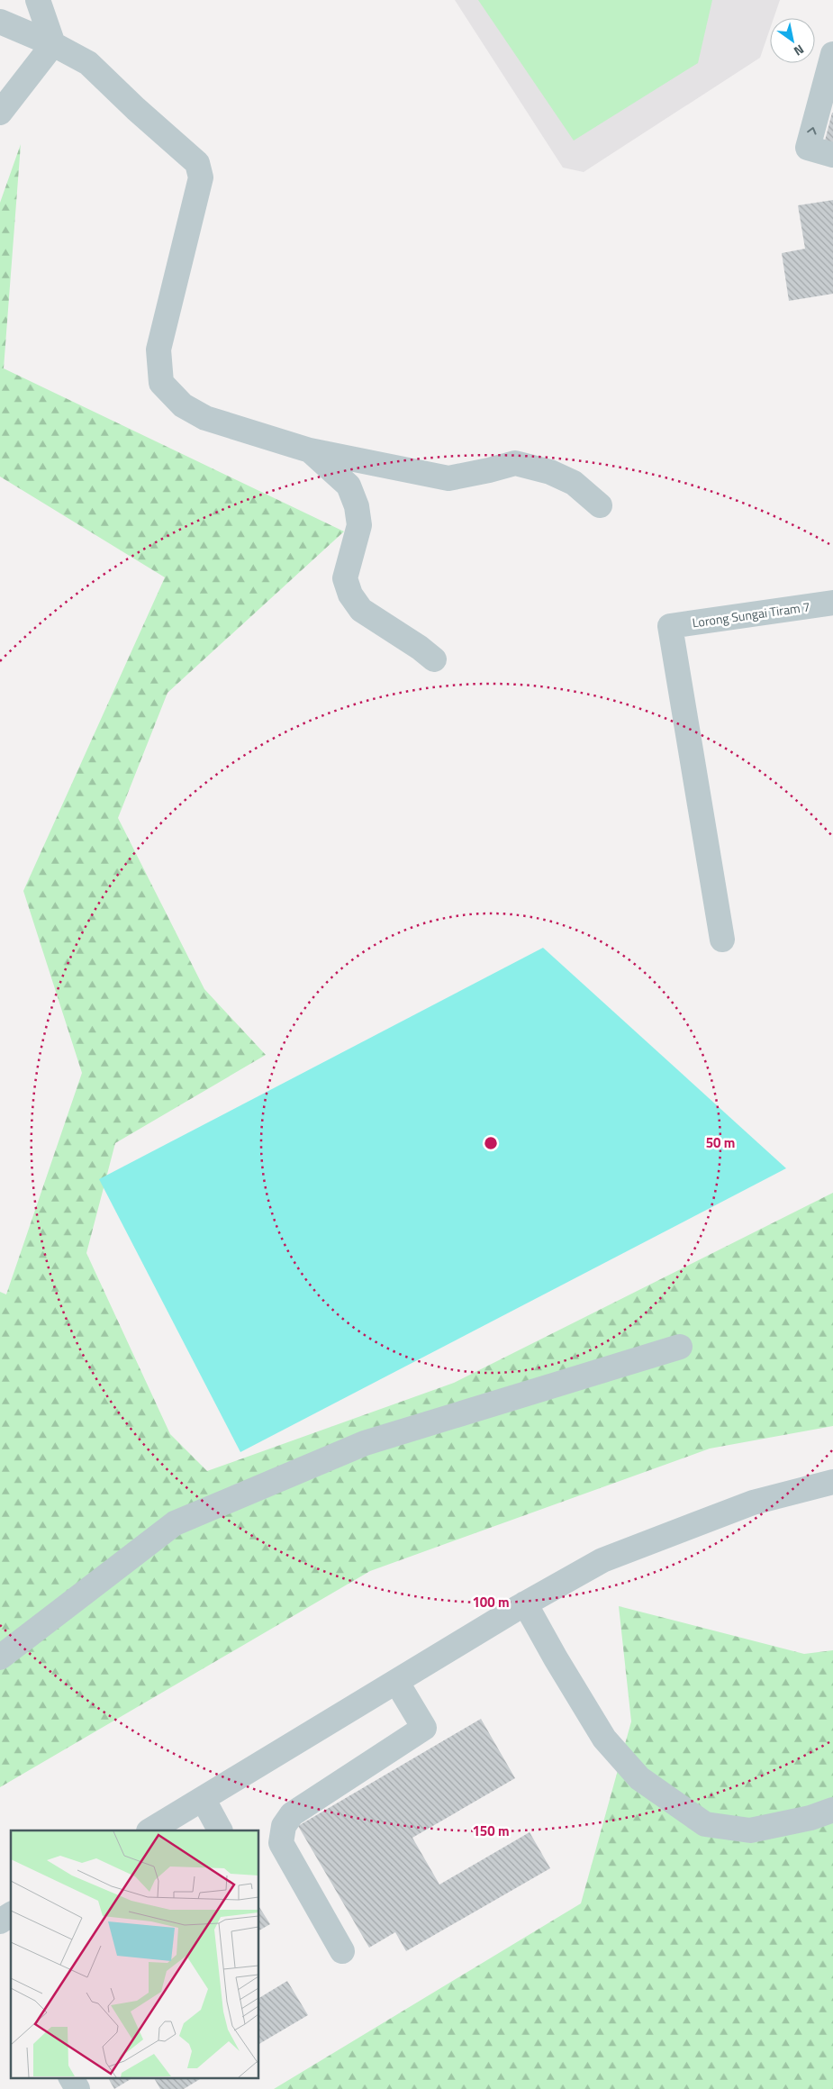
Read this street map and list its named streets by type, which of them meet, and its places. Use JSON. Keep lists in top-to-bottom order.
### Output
{
  "streets": {
    "street": ["Lorong Sungai Tiram 7"]
  },
  "north": "bottom right",
  "rings": ["50 m", "100 m", "150 m"]
}
